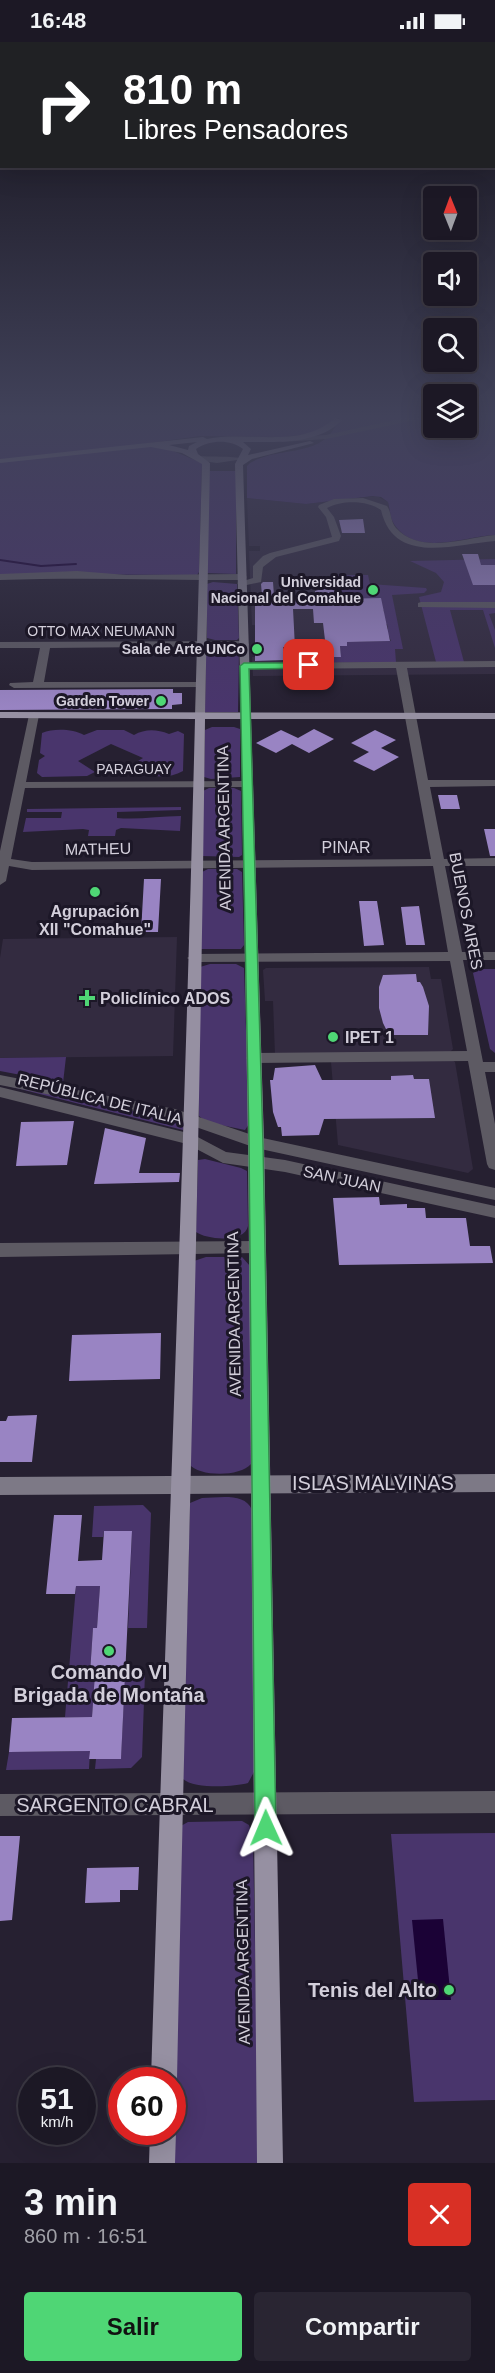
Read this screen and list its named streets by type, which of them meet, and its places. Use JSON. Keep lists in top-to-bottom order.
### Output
{
  "streets": {
    "main road": ["AVENIDA ARGENTINA", "ISLAS MALVINAS"],
    "street": [
      "OTTO MAX NEUMANN",
      "PARAGUAY",
      "PINAR",
      "MATHEU",
      "BUENOS AIRES",
      "REPÚBLICA DE ITALIA",
      "SAN JUAN",
      "SARGENTO CABRAL"
    ]
  },
  "crossings": [
    ["OTTO MAX NEUMANN", "AVENIDA ARGENTINA"],
    ["PARAGUAY", "AVENIDA ARGENTINA"],
    ["AVENIDA ARGENTINA", "PINAR"],
    ["AVENIDA ARGENTINA", "MATHEU"],
    ["AVENIDA ARGENTINA", "REPÚBLICA DE ITALIA"],
    ["AVENIDA ARGENTINA", "SAN JUAN"],
    ["AVENIDA ARGENTINA", "ISLAS MALVINAS"],
    ["AVENIDA ARGENTINA", "SARGENTO CABRAL"],
    ["PINAR", "MATHEU"],
    ["PINAR", "BUENOS AIRES"],
    ["REPÚBLICA DE ITALIA", "SAN JUAN"]
  ],
  "places": {
    "other": [
      "Universidad Nacional del Comahue",
      "Sala de Arte UNCo",
      "Garden Tower",
      "Agrupación XII \"Comahue\"",
      "IPET 1",
      "Comando VI Brigada de Montaña",
      "Tenis del Alto"
    ],
    "health": ["Policlínico ADOS"]
  },
  "north": "top",
  "page": {
    "status": "16:48",
    "turn": ["810 m", "Libres Pensadores"],
    "speed": "51 km/h",
    "limit": "60",
    "heading": ["3 min", "860 m · 16:51"],
    "buttons": ["Salir", "Compartir"]
  }
}
